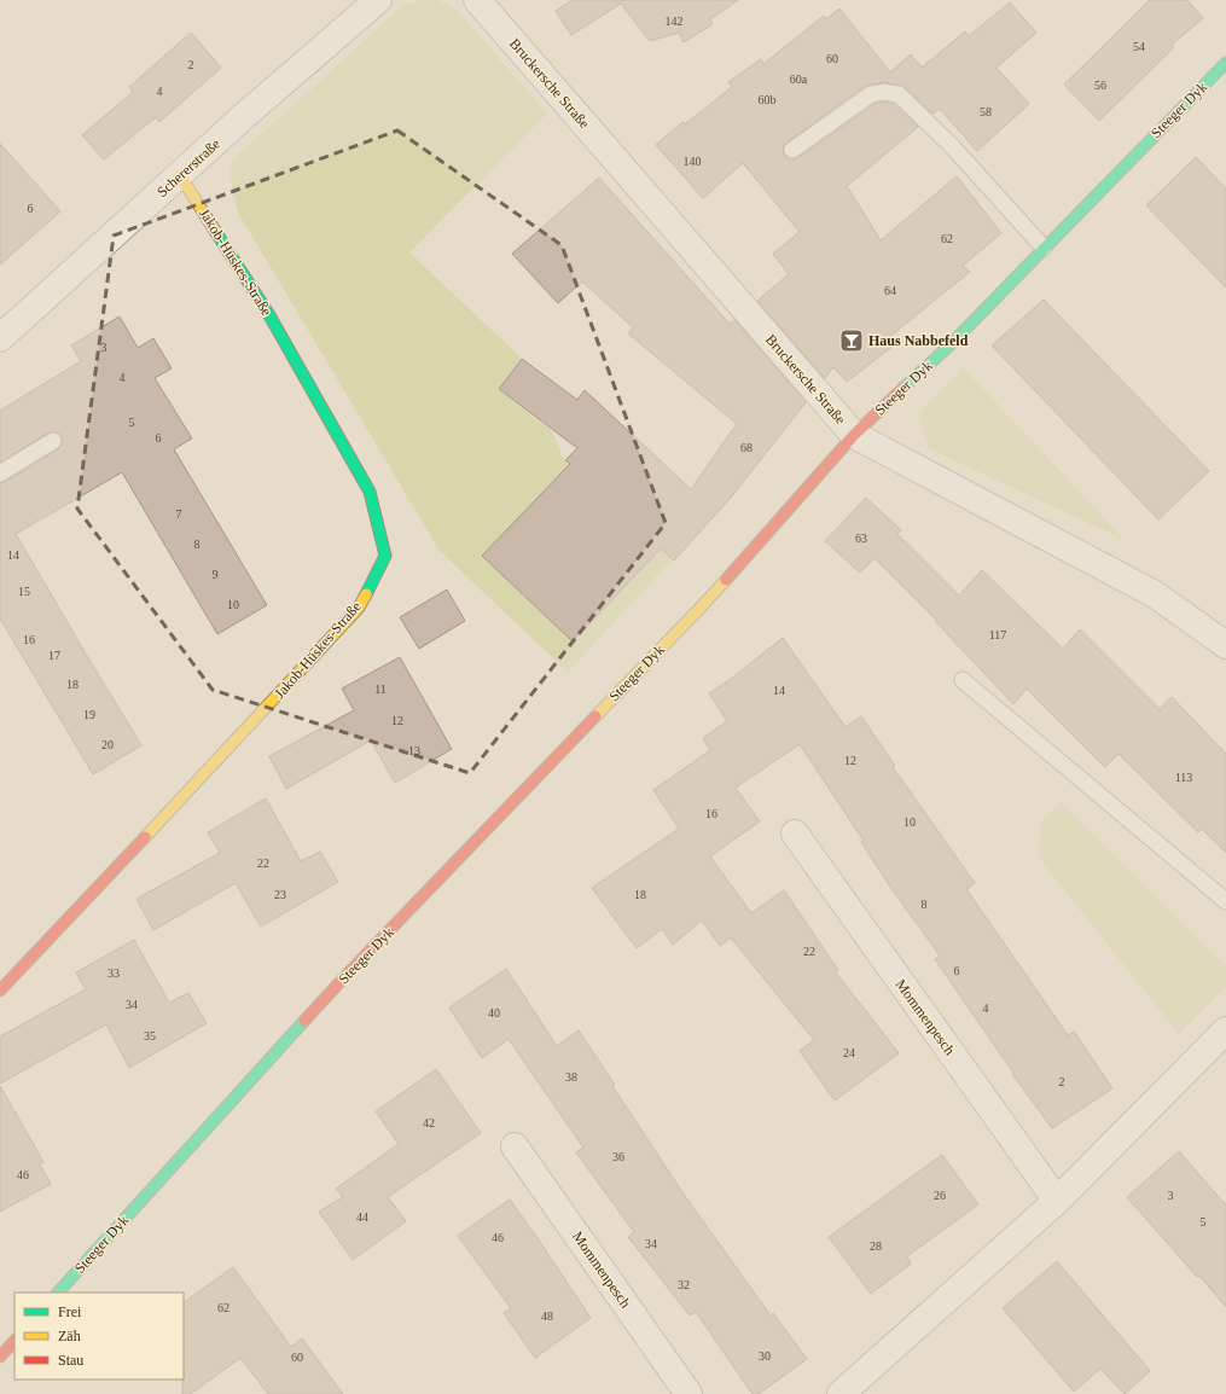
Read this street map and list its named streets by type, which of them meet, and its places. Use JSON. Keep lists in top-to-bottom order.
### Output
{
  "streets": {
    "street": [
      "Bruckersche Straße",
      "Steeger Dyk",
      "Schererstraße",
      "Jakob-Hüskes-Straße",
      "Mommenpesch"
    ]
  },
  "crossings": [
    ["Bruckersche Straße", "Steeger Dyk"],
    ["Schererstraße", "Jakob-Hüskes-Straße"]
  ],
  "places": {
    "bar": ["Haus Nabbefeld"]
  },
  "house_numbers": [
    "142",
    "54",
    "60",
    "2",
    "60a",
    "56",
    "4",
    "60b",
    "58",
    "140",
    "6",
    "62",
    "64",
    "3",
    "4",
    "5",
    "6",
    "68",
    "7",
    "63",
    "8",
    "14",
    "9",
    "15",
    "10",
    "117",
    "16",
    "17",
    "18",
    "11",
    "14",
    "19",
    "12",
    "20",
    "13",
    "12",
    "113",
    "16",
    "10",
    "22",
    "23",
    "18",
    "8",
    "22",
    "6",
    "33",
    "34",
    "4",
    "40",
    "35",
    "24",
    "38",
    "2",
    "42",
    "36",
    "46",
    "26",
    "3",
    "44",
    "5",
    "46",
    "34",
    "28",
    "32",
    "62",
    "48",
    "30",
    "60"
  ],
  "legend": ["Frei", "Zäh", "Stau"]
}
